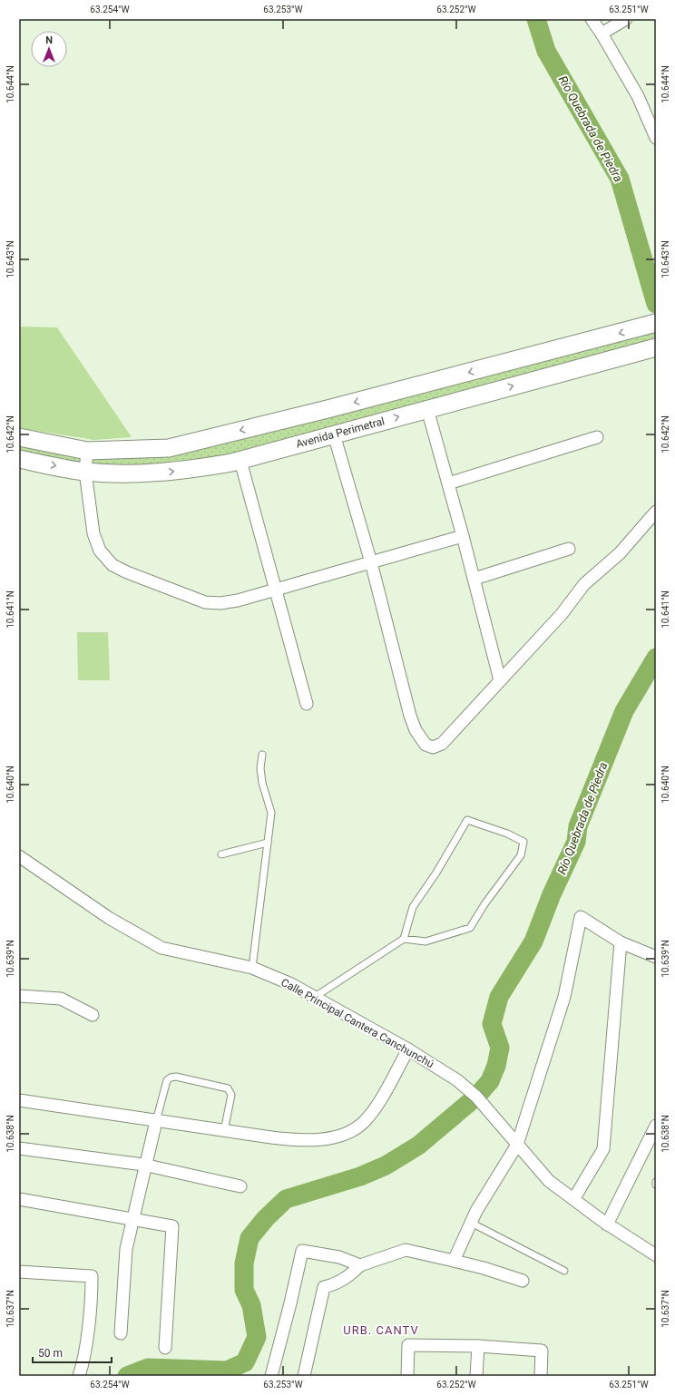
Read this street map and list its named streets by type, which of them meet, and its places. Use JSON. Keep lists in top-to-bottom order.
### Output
{
  "streets": {
    "main road": ["Avenida Perimetral"],
    "street": ["Calle Principal Cantera Canchunchú"]
  },
  "districts": ["URB. CANTV"],
  "water": ["Río Quebrada de Piedra"],
  "scale_bar": "50 m",
  "north": "top",
  "coordinates": [
    "63.254°W",
    "63.253°W",
    "63.252°W",
    "63.251°W",
    "10.644°N",
    "10.643°N",
    "10.642°N",
    "10.641°N",
    "10.640°N",
    "10.639°N",
    "10.638°N",
    "10.637°N"
  ]
}
